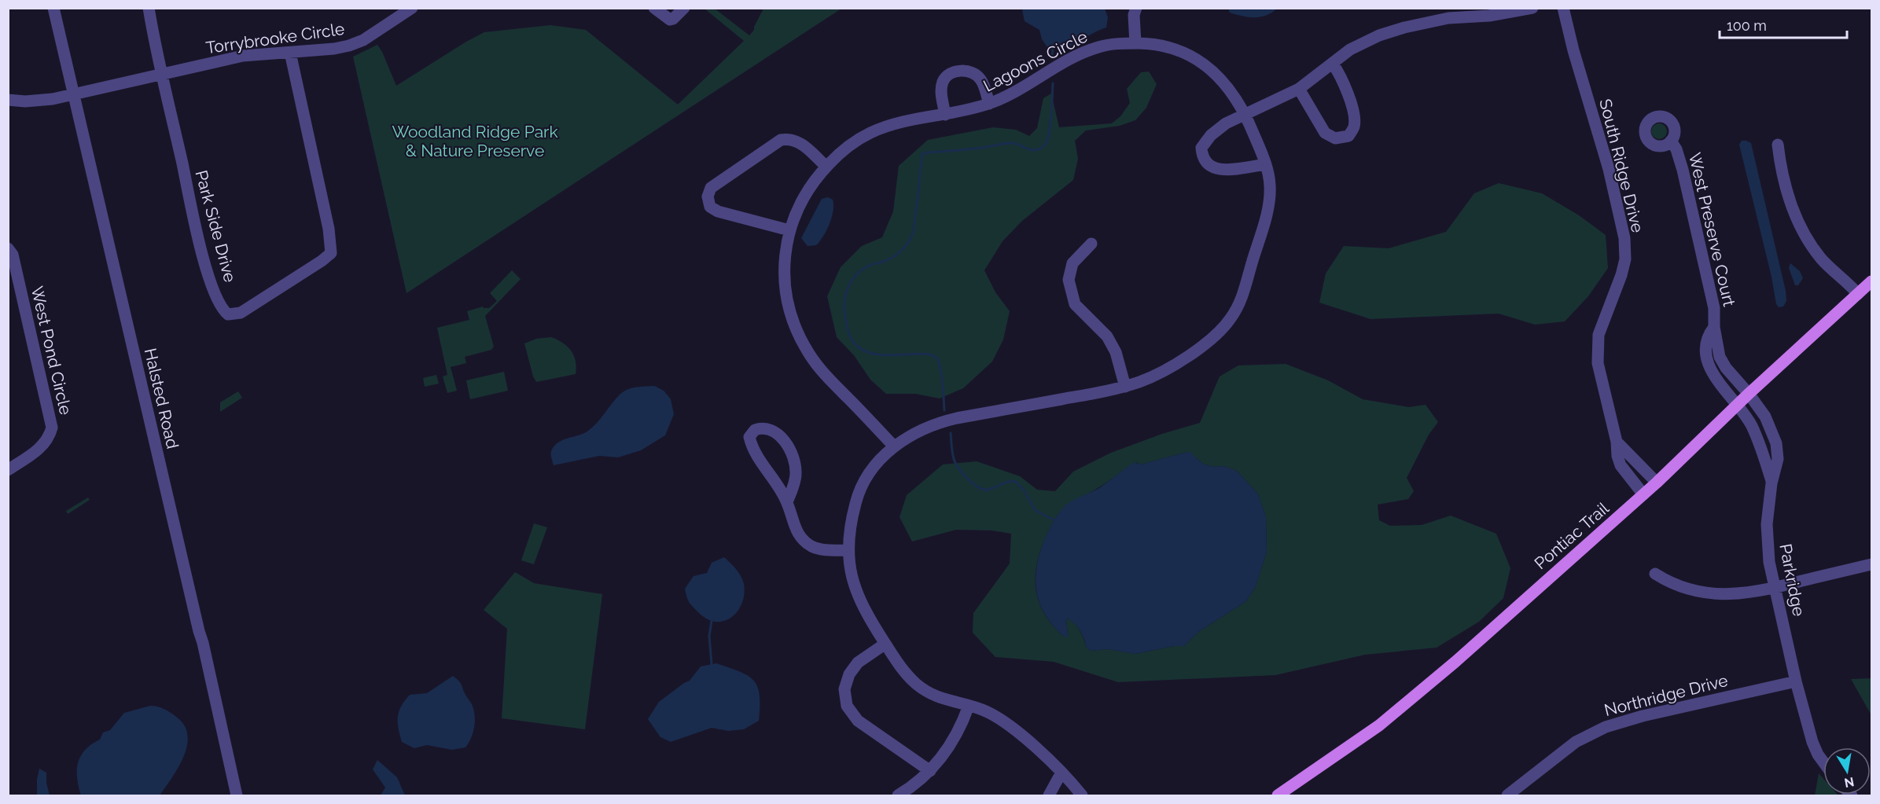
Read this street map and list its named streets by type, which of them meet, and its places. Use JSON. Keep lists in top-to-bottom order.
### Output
{
  "streets": {
    "main road": ["Pontiac Trail"],
    "street": [
      "Torrybrooke Circle",
      "Lagoons Circle",
      "South Ridge Drive",
      "Park Side Drive",
      "West Preserve Court",
      "West Pond Circle",
      "Halsted Road",
      "Parkridge",
      "Northridge Drive"
    ]
  },
  "crossings": [
    ["Torrybrooke Circle", "Park Side Drive"],
    ["Torrybrooke Circle", "Halsted Road"],
    ["South Ridge Drive", "Pontiac Trail"],
    ["West Preserve Court", "Pontiac Trail"],
    ["West Preserve Court", "Parkridge"],
    ["Pontiac Trail", "Parkridge"],
    ["Parkridge", "Northridge Drive"]
  ],
  "parks": ["Woodland Ridge Park & Nature Preserve"],
  "scale_bar": "100 m",
  "north": "bottom"
}
